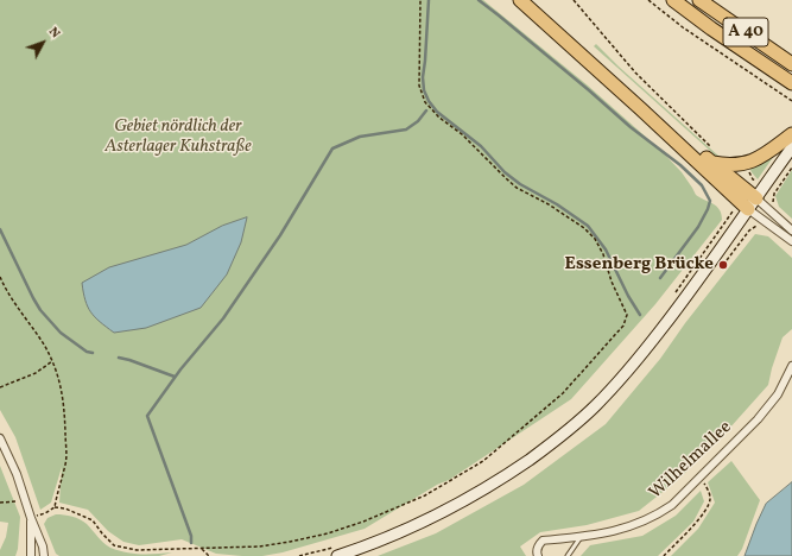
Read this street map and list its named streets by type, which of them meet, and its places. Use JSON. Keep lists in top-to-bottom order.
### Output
{
  "streets": {
    "highway": ["A 40"],
    "street": ["Wilhelmallee"]
  },
  "parks": ["Gebiet nördlich der Asterlager Kuhstraße"],
  "places": ["Essenberg Brücke"],
  "north": "top right"
}
